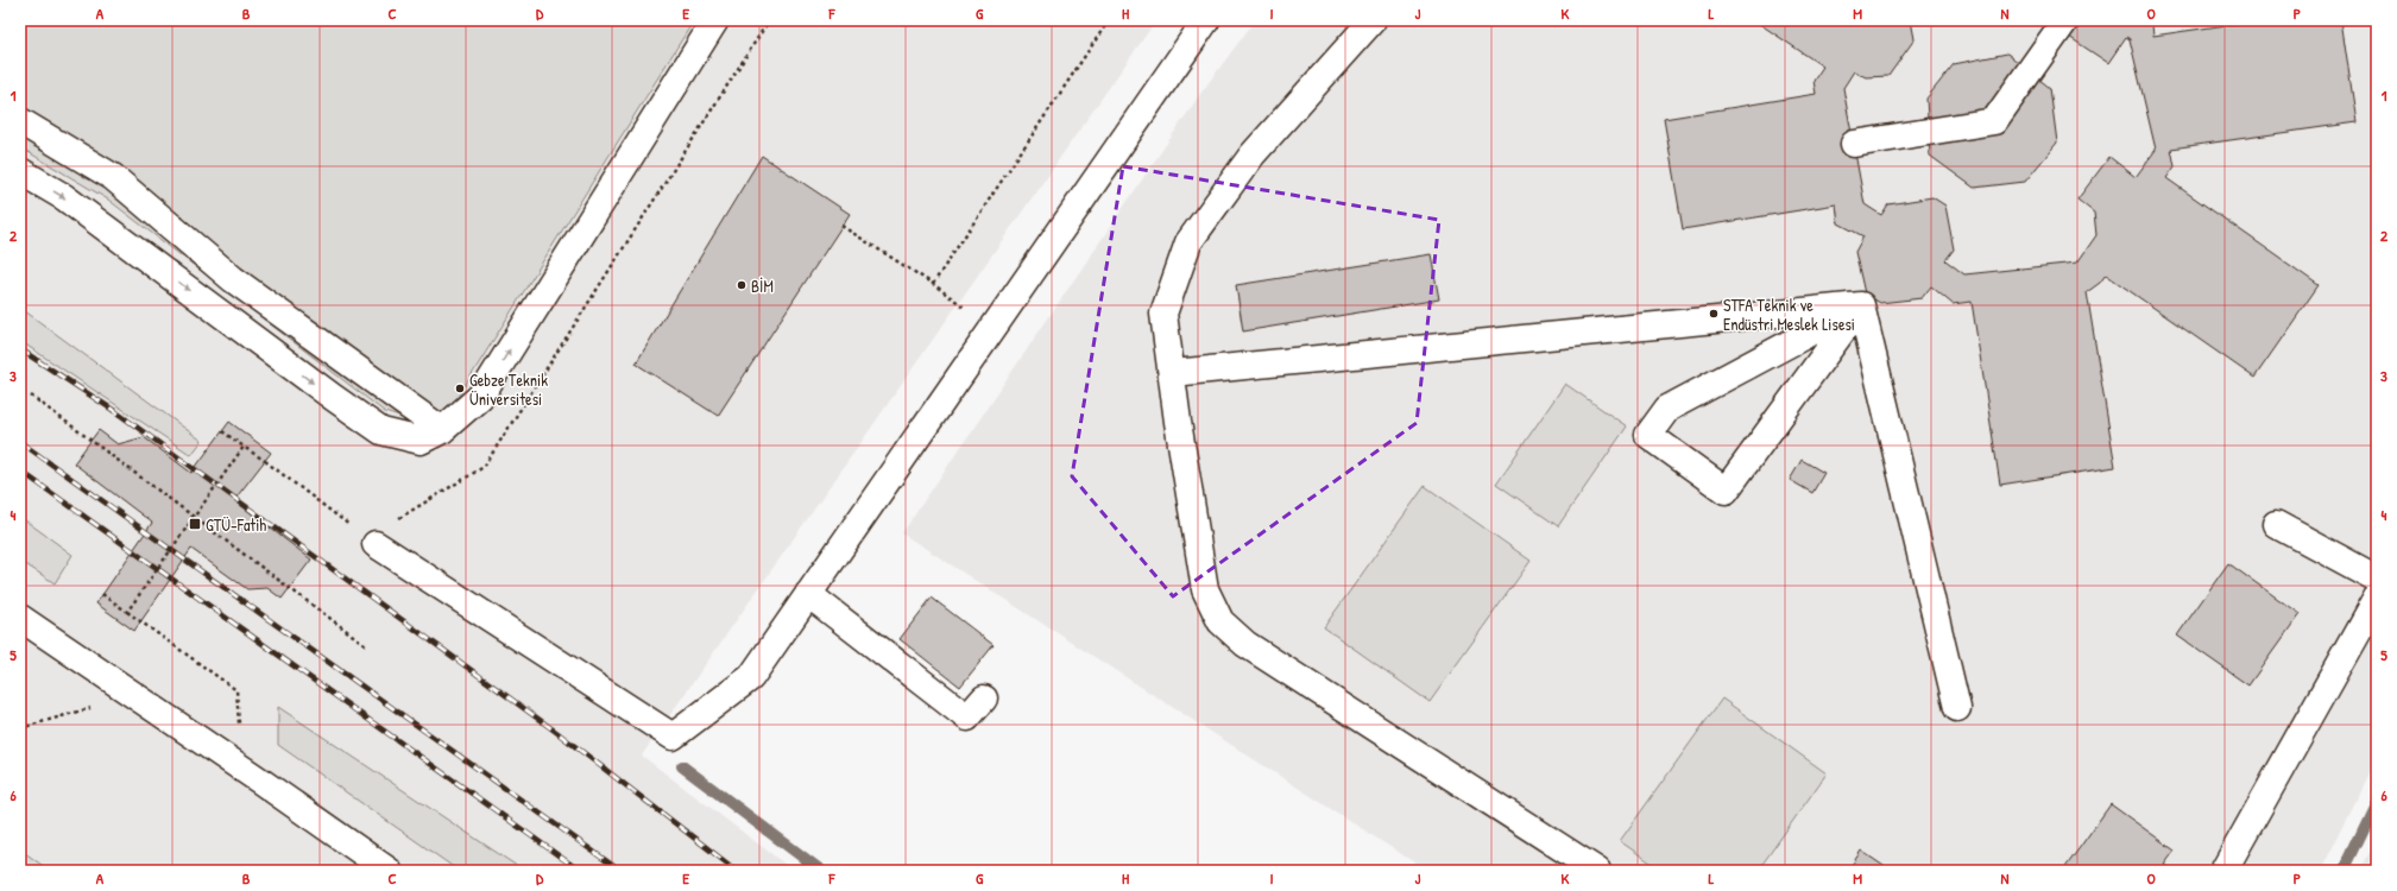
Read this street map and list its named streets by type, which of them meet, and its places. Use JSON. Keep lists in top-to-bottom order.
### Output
{
  "places": {
    "other": ["BİM", "STFA Teknik ve Endüstri Meslek Lisesi", "Gebze Teknik Üniversitesi"],
    "transit": ["GTÜ-Fatih"]
  },
  "grid": {
    "columns": [
      "A",
      "B",
      "C",
      "D",
      "E",
      "F",
      "G",
      "H",
      "I",
      "J",
      "K",
      "L",
      "M",
      "N",
      "O",
      "P"
    ],
    "rows": [
      "1",
      "2",
      "3",
      "4",
      "5",
      "6"
    ]
  }
}
